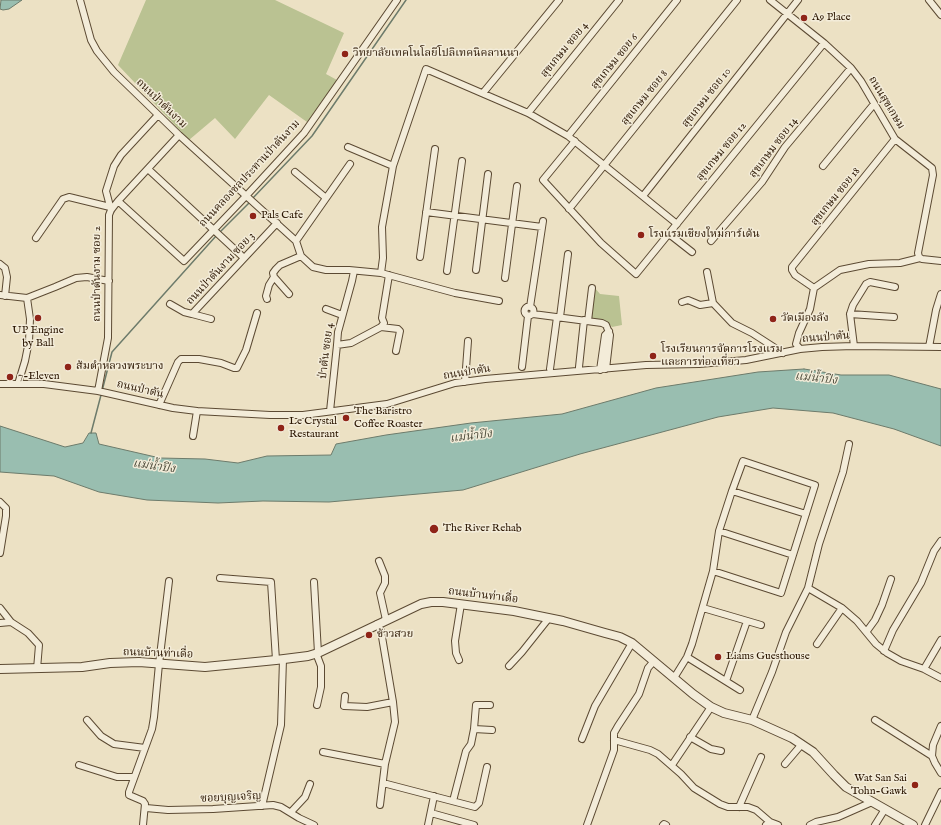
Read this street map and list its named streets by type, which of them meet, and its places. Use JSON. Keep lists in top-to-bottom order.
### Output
{
  "streets": {
    "street": [
      "สุขเกษม ซอย 4",
      "สุขเกษม ซอย 6",
      "สุขเกษม ซอย 8",
      "สุขเกษม ซอย 10",
      "ถนนสุขเกษม",
      "ถนนป่าตันงาม",
      "สุขเกษม ซอย 14",
      "สุขเกษม ซอย 12",
      "ถนนคลองชลประทานป่าตันงาม",
      "สุขเกษม ซอย 18",
      "ถนนป่าตันงาม ซอย 3",
      "ถนนป่าตันงาม ซอย 2",
      "ถนนป่าตัน",
      "ป่าตัน ซอย 4",
      "ถนนบ้านท่าเดื่อ",
      "ซอยบุญเจริญ"
    ]
  },
  "crossings": [
    ["สุขเกษม ซอย 8", "สุขเกษม ซอย 12"],
    ["สุขเกษม ซอย 10", "ถนนสุขเกษม"],
    ["ถนนสุขเกษม", "สุขเกษม ซอย 14"],
    ["ถนนสุขเกษม", "สุขเกษม ซอย 12"],
    ["ถนนสุขเกษม", "สุขเกษม ซอย 18"],
    ["ถนนป่าตันงาม", "ถนนคลองชลประทานป่าตันงาม"],
    ["ถนนป่าตันงาม", "ถนนป่าตันงาม ซอย 3"],
    ["ถนนป่าตันงาม", "ถนนป่าตันงาม ซอย 2"],
    ["ถนนคลองชลประทานป่าตันงาม", "ถนนป่าตันงาม ซอย 2"],
    ["ถนนป่าตันงาม ซอย 2", "ถนนป่าตัน"],
    ["ถนนป่าตัน", "ป่าตัน ซอย 4"]
  ],
  "water": ["แม่น้ำปิง"],
  "places": [
    "A9 Place",
    "วิทยาลัยเทคโนโลยีโปลิเทคนิคลานนา",
    "Pals Cafe",
    "โรงแรมเชียงใหม่การ์เด้น",
    "UP Engine by Ball",
    "วัดเมืองลัง",
    "โรงเรียนการจัดการโรงแรม และการท่องเที่ยว",
    "ส้มตำหลวงพระบาง",
    "7-Eleven",
    "The Baristro Coffee Roaster",
    "Le Crystal Restaurant",
    "The River Rehab",
    "ข้าวสวย",
    "Liams Guesthouse",
    "Wat San Sai Tohn-Gawk"
  ]
}
